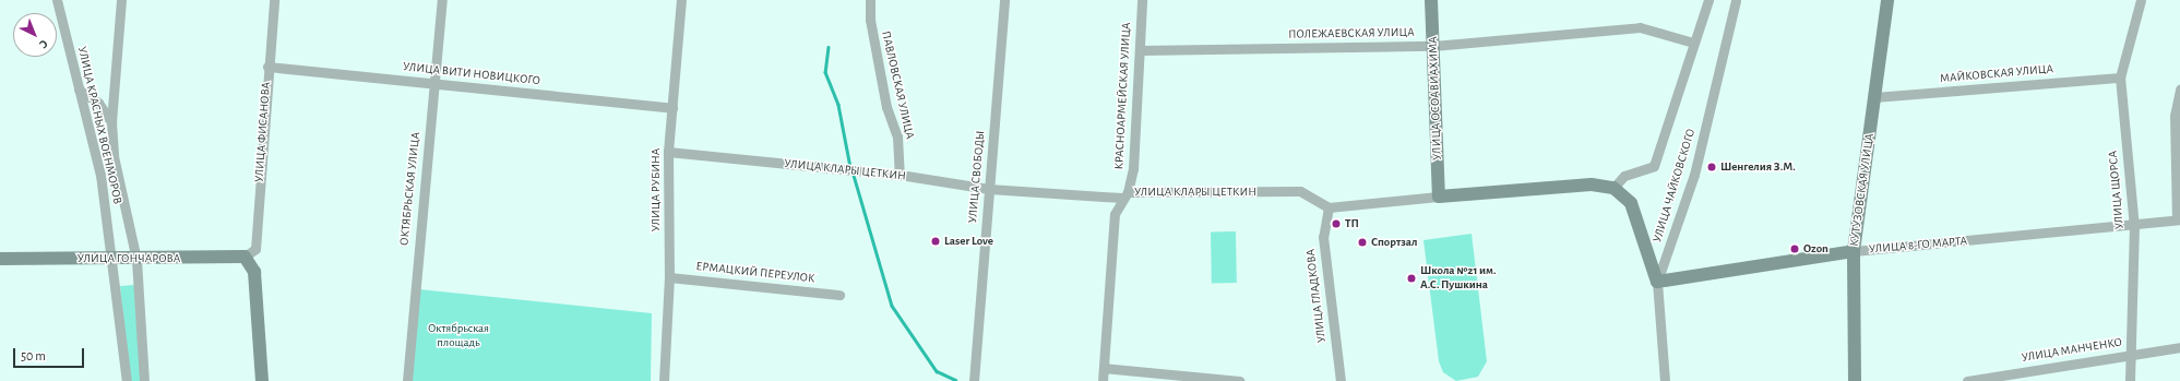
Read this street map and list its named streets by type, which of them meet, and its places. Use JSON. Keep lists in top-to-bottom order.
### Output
{
  "streets": {
    "street": [
      "ПОЛЕЖАЕВСКАЯ УЛИЦА",
      "УЛИЦА ВИТИ НОВИЦКОГО",
      "МАЙКОВСКАЯ УЛИЦА",
      "ПАВЛОВСКАЯ УЛИЦА",
      "КРАСНОАРМЕЙСКАЯ УЛИЦА",
      "УЛИЦА ОСОАВИАХИМА",
      "УЛИЦА КРАСНЫХ ВОЕНМОРОВ",
      "УЛИЦА ФИСАНОВА",
      "УЛИЦА КЛАРЫ ЦЕТКИН",
      "УЛИЦА СВОБОДЫ",
      "УЛИЦА ЧАЙКОВСКОГО",
      "ОКТЯБРЬСКАЯ УЛИЦА",
      "УЛИЦА РУБИНА",
      "КУТУЗОВСКАЯ УЛИЦА",
      "УЛИЦА ЩОРСА",
      "УЛИЦА 8-ГО МАРТА",
      "УЛИЦА ГОНЧАРОВА",
      "ЕРМАЦКИЙ ПЕРЕУЛОК",
      "УЛИЦА ГЛАДКОВА",
      "УЛИЦА МАНЧЕНКО"
    ]
  },
  "crossings": [
    ["ПОЛЕЖАЕВСКАЯ УЛИЦА", "КРАСНОАРМЕЙСКАЯ УЛИЦА"],
    ["ПОЛЕЖАЕВСКАЯ УЛИЦА", "УЛИЦА ОСОАВИАХИМА"],
    ["ПОЛЕЖАЕВСКАЯ УЛИЦА", "УЛИЦА ЧАЙКОВСКОГО"],
    ["УЛИЦА ВИТИ НОВИЦКОГО", "УЛИЦА ФИСАНОВА"],
    ["УЛИЦА ВИТИ НОВИЦКОГО", "ОКТЯБРЬСКАЯ УЛИЦА"],
    ["УЛИЦА ВИТИ НОВИЦКОГО", "УЛИЦА РУБИНА"],
    ["МАЙКОВСКАЯ УЛИЦА", "КУТУЗОВСКАЯ УЛИЦА"],
    ["МАЙКОВСКАЯ УЛИЦА", "УЛИЦА ЩОРСА"],
    ["ПАВЛОВСКАЯ УЛИЦА", "УЛИЦА КЛАРЫ ЦЕТКИН"],
    ["КРАСНОАРМЕЙСКАЯ УЛИЦА", "УЛИЦА КЛАРЫ ЦЕТКИН"],
    ["УЛИЦА КРАСНЫХ ВОЕНМОРОВ", "УЛИЦА ГОНЧАРОВА"],
    ["УЛИЦА КЛАРЫ ЦЕТКИН", "УЛИЦА СВОБОДЫ"],
    ["УЛИЦА КЛАРЫ ЦЕТКИН", "УЛИЦА РУБИНА"],
    ["УЛИЦА КЛАРЫ ЦЕТКИН", "УЛИЦА ГЛАДКОВА"],
    ["УЛИЦА ЧАЙКОВСКОГО", "УЛИЦА 8-ГО МАРТА"],
    ["УЛИЦА РУБИНА", "ЕРМАЦКИЙ ПЕРЕУЛОК"],
    ["КУТУЗОВСКАЯ УЛИЦА", "УЛИЦА 8-ГО МАРТА"],
    ["УЛИЦА ЩОРСА", "УЛИЦА 8-ГО МАРТА"],
    ["УЛИЦА ЩОРСА", "УЛИЦА МАНЧЕНКО"]
  ],
  "parks": ["Октябрьская площадь"],
  "places": [
    "Шенгелия З.М.",
    "ТП",
    "Laser Love",
    "Спортзал",
    "Ozon",
    "Школа №21 им. А.С. Пушкина"
  ],
  "scale_bar": "50 m",
  "north": "bottom right"
}
